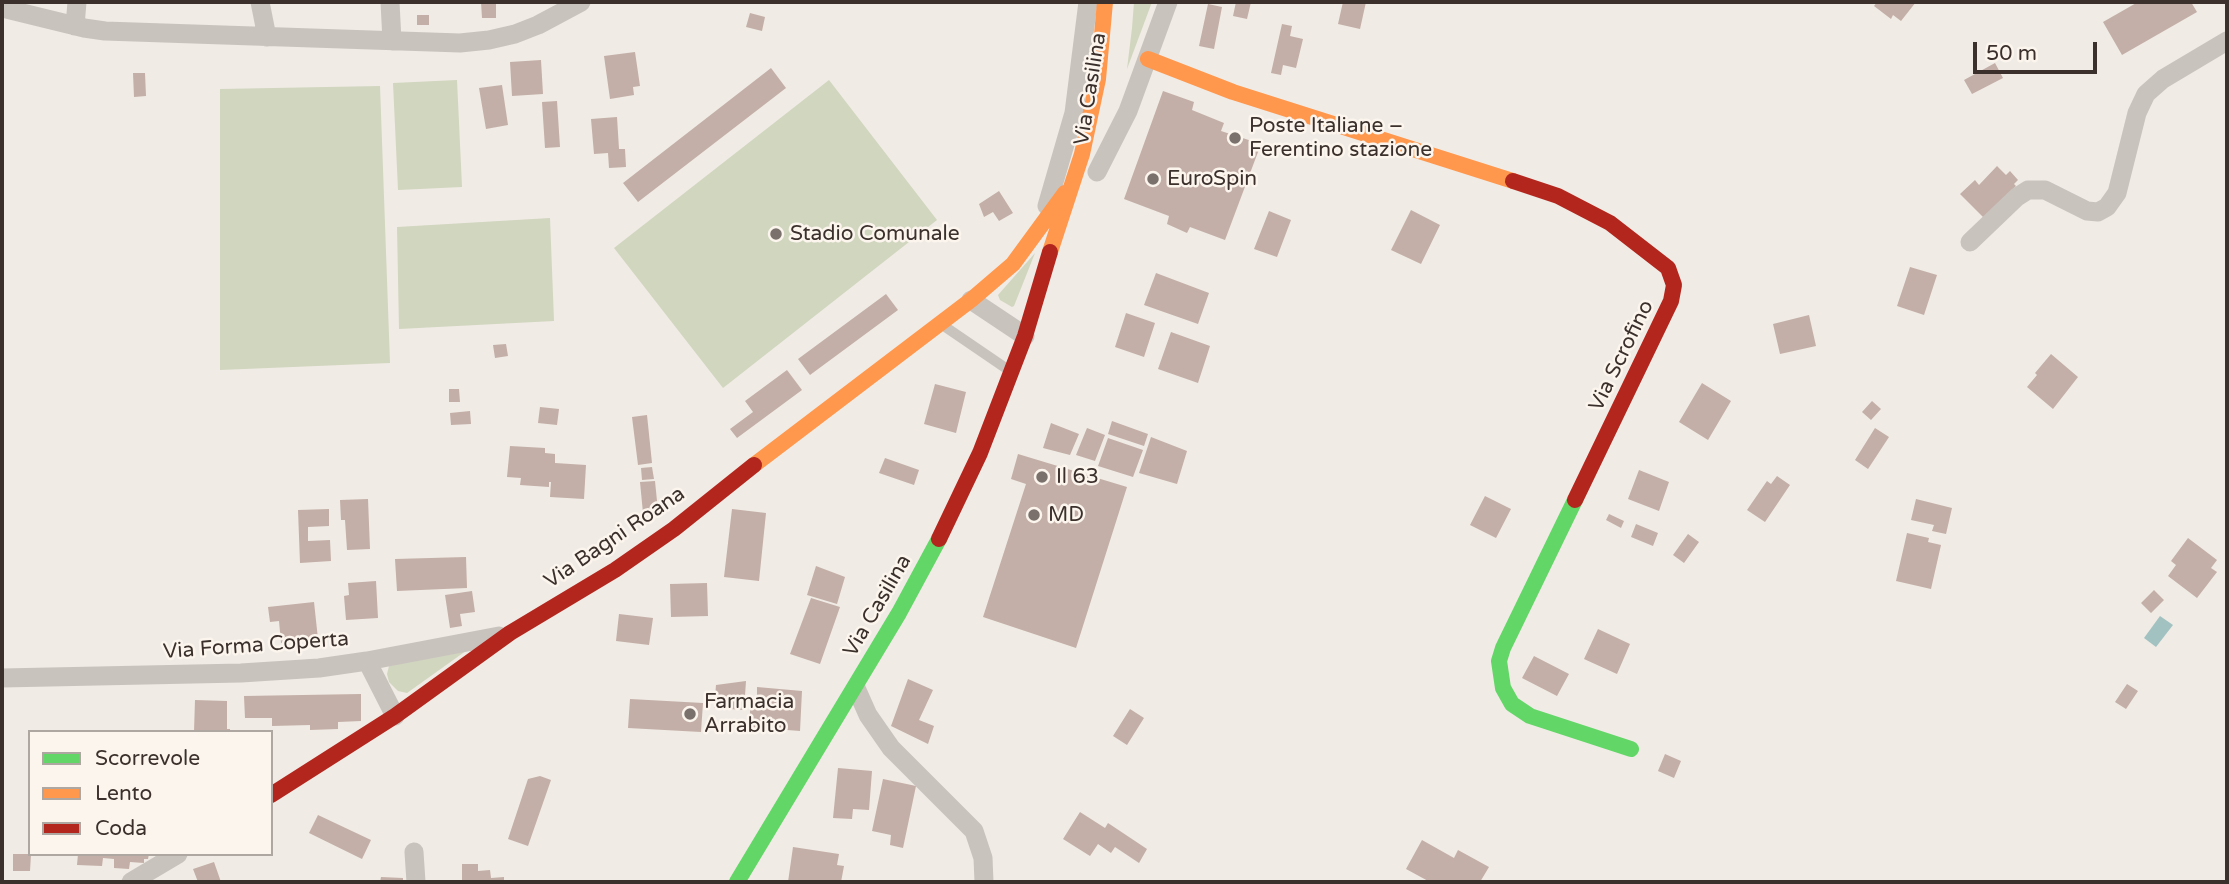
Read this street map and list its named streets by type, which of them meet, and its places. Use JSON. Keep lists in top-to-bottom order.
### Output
{
  "streets": {
    "street": [
      "Via Casilina",
      "Via Scrofino",
      "Via Bagni Roana",
      "Via Forma Coperta"
    ]
  },
  "crossings": [
    ["Via Casilina", "Via Bagni Roana"],
    ["Via Bagni Roana", "Via Forma Coperta"]
  ],
  "places": [
    "Poste Italiane – Ferentino stazione",
    "EuroSpin",
    "Stadio Comunale",
    "Il 63",
    "MD",
    "Farmacia Arrabito"
  ],
  "legend": ["Scorrevole", "Lento", "Coda"],
  "scale_bar": "50 m"
}
